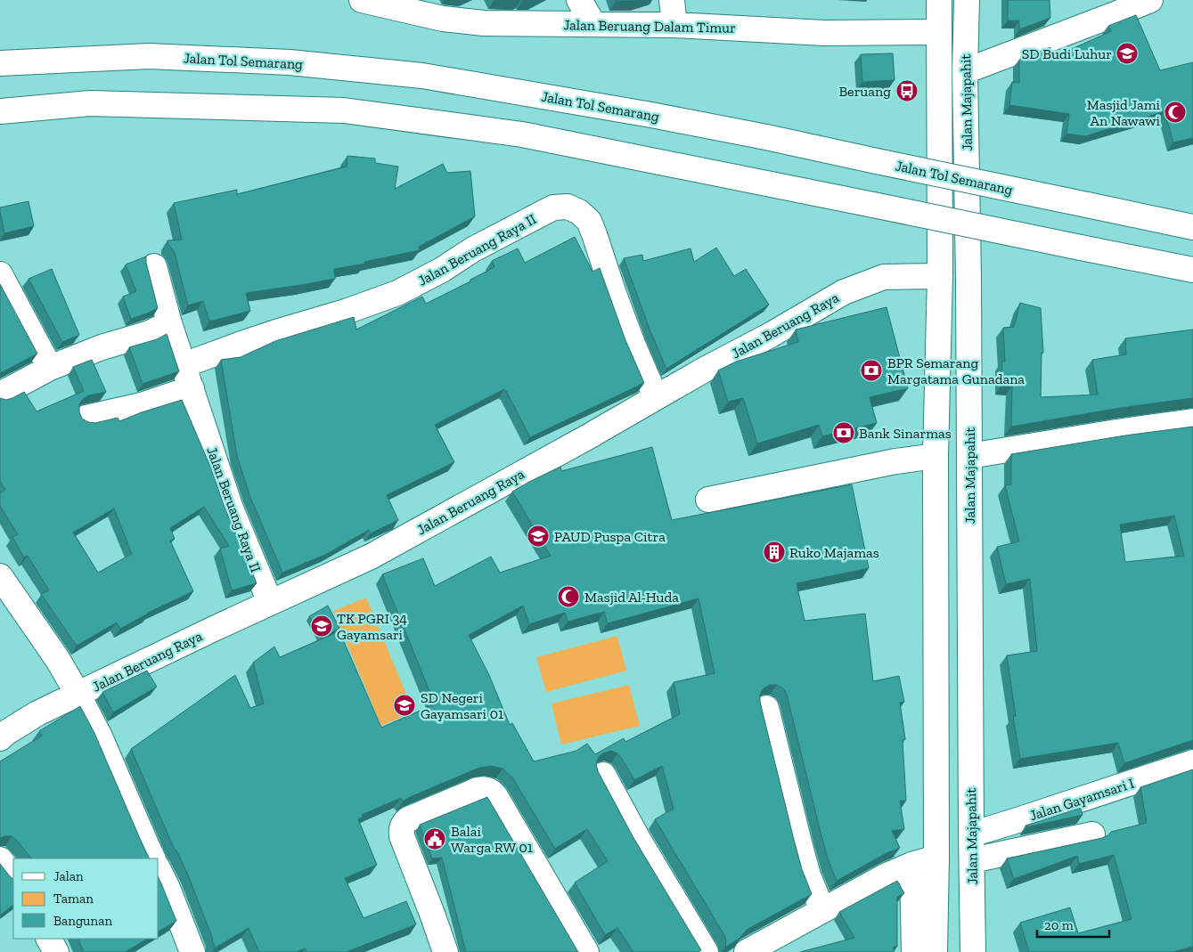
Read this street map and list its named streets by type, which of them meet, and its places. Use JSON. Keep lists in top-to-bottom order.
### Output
{
  "streets": {
    "main road": [
      "Jalan Beruang Dalam Timur",
      "Jalan Tol Semarang",
      "Jalan Majapahit",
      "Jalan Beruang Raya II",
      "Jalan Beruang Raya",
      "Jalan Gayamsari I"
    ]
  },
  "crossings": [
    ["Jalan Beruang Dalam Timur", "Jalan Majapahit"],
    ["Jalan Majapahit", "Jalan Beruang Raya"],
    ["Jalan Majapahit", "Jalan Gayamsari I"],
    ["Jalan Beruang Raya II", "Jalan Beruang Raya"]
  ],
  "places": {
    "school or university": [
      "SD Budi Luhur",
      "PAUD Puspa Citra",
      "TK PGRI 34 Gayamsari",
      "SD Negeri Gayamsari 01"
    ],
    "bus stop": ["Beruang"],
    "mosque": ["Masjid Jami An Nawawi", "Masjid Al-Huda"],
    "bank": ["BPR Semarang Margatama Gunadana", "Bank Sinarmas"],
    "building": ["Ruko Majamas"],
    "public building": ["Balai Warga RW 01"]
  },
  "legend": ["Jalan", "Taman", "Bangunan"],
  "scale_bar": "20 m"
}
